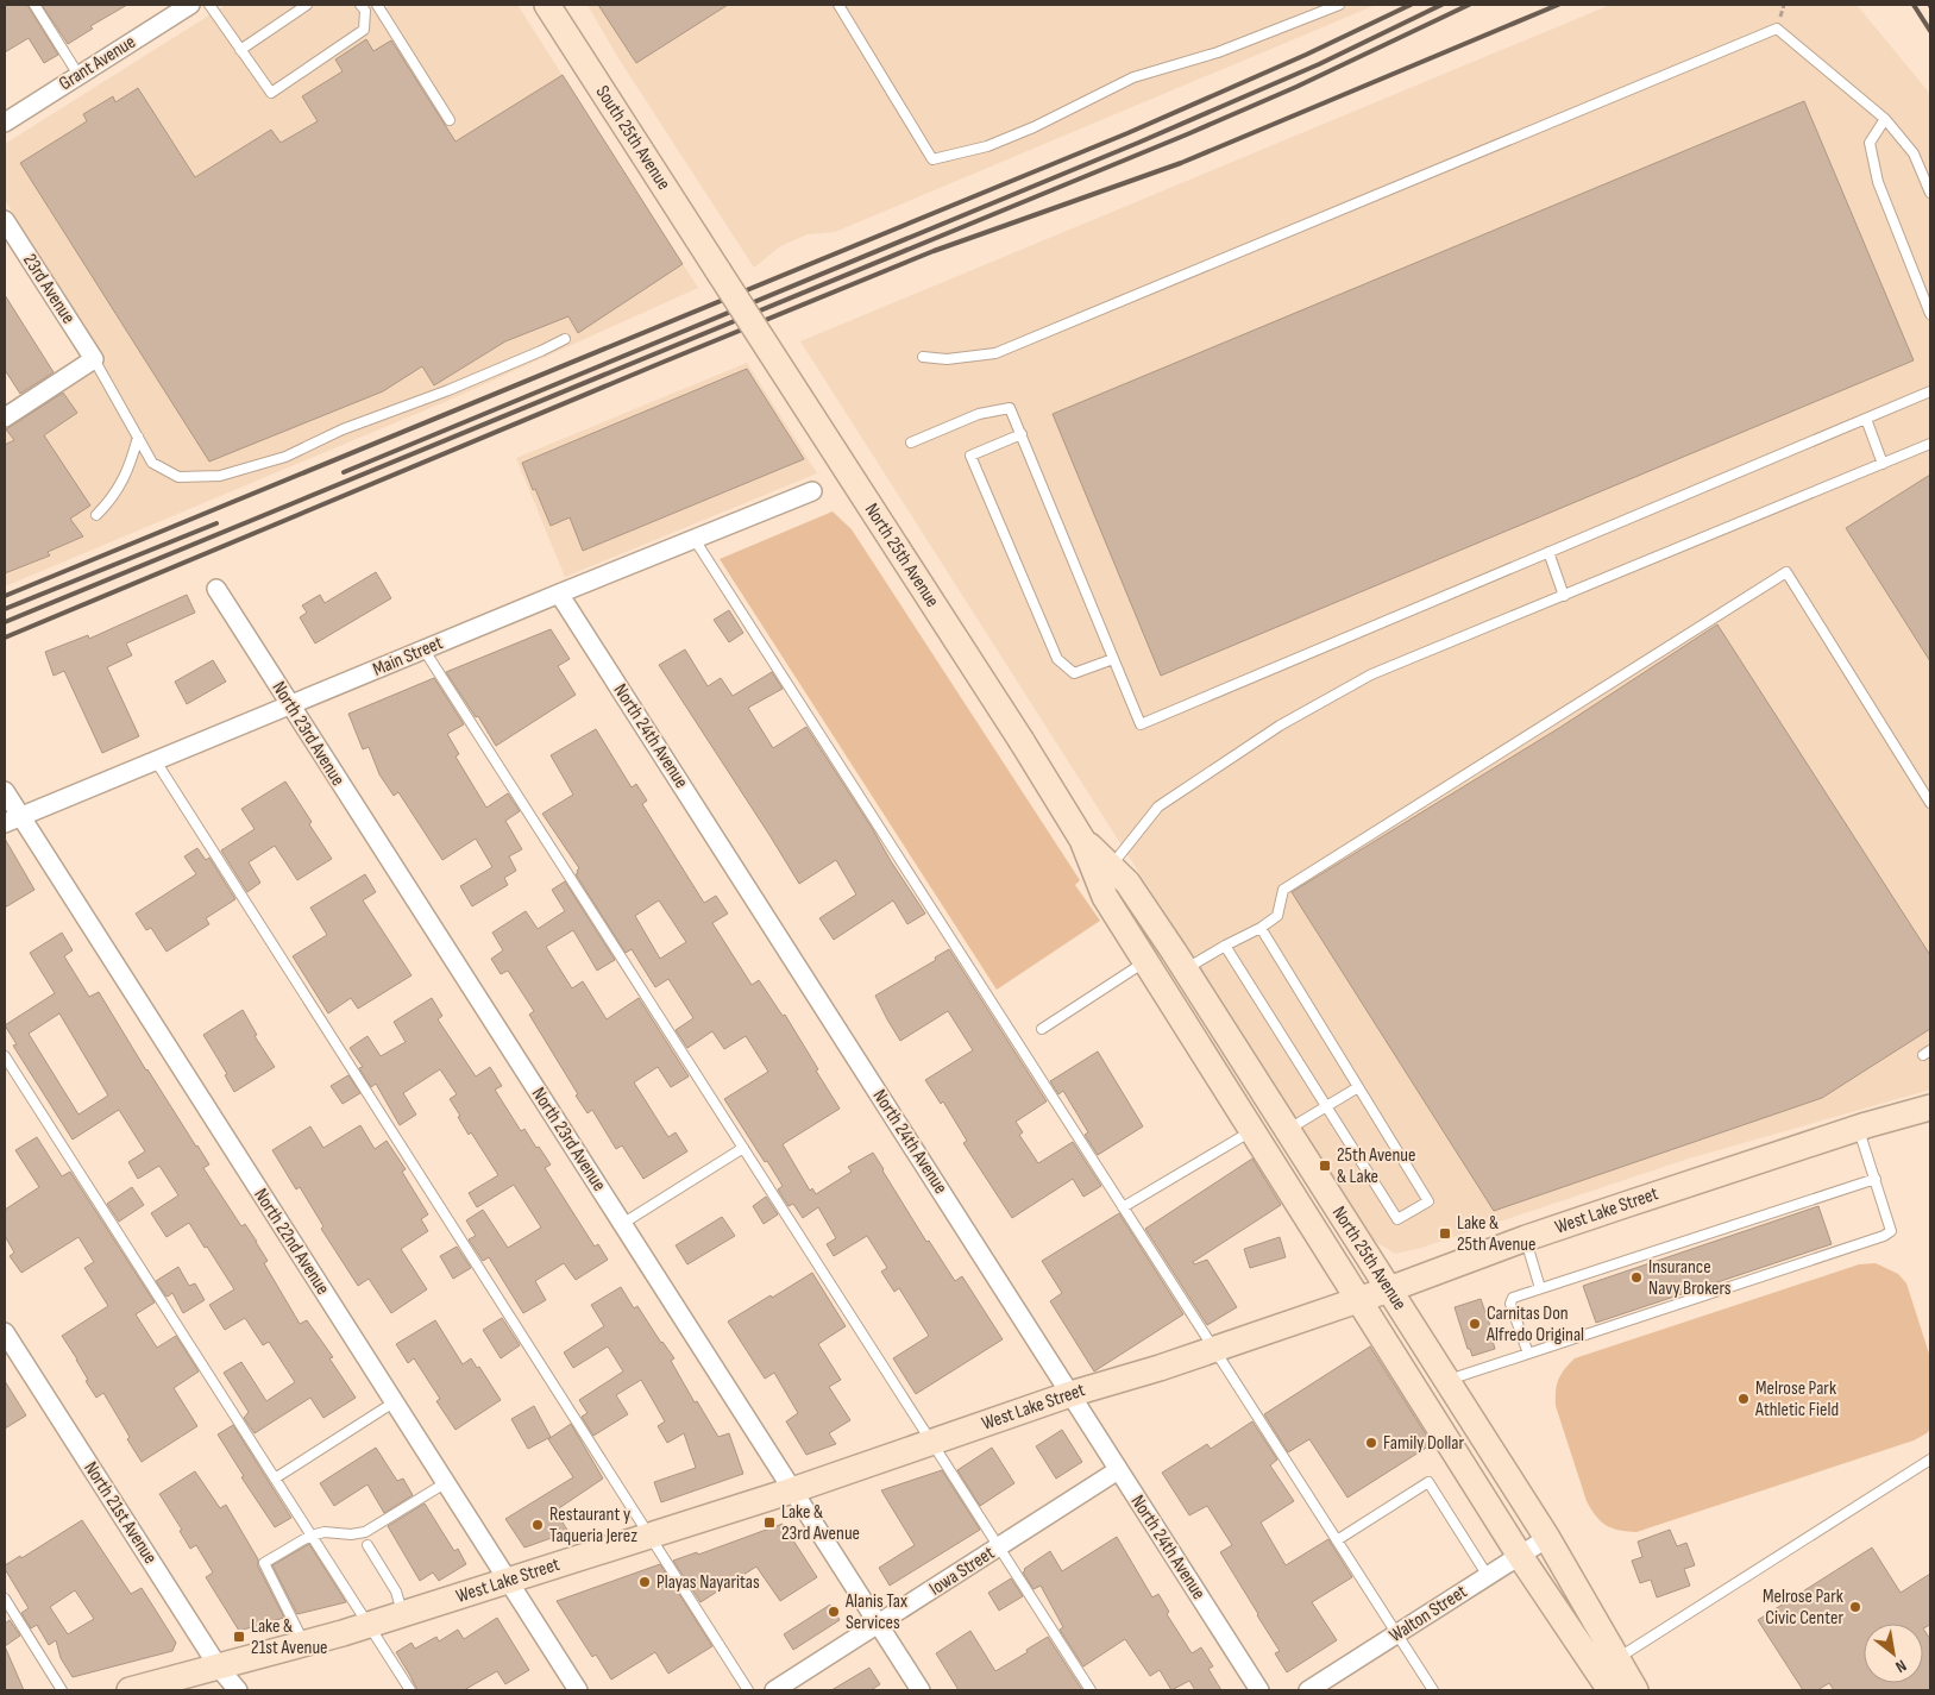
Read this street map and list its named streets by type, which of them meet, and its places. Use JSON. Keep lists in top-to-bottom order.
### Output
{
  "streets": {
    "main road": ["South 25th Avenue", "North 25th Avenue", "West Lake Street"],
    "street": [
      "Grant Avenue",
      "23rd Avenue",
      "Main Street",
      "North 23rd Avenue",
      "North 24th Avenue",
      "North 22nd Avenue",
      "North 21st Avenue",
      "Iowa Street",
      "Walton Street"
    ]
  },
  "crossings": [
    ["South 25th Avenue", "North 25th Avenue"],
    ["North 25th Avenue", "West Lake Street"],
    ["North 25th Avenue", "Walton Street"],
    ["Main Street", "North 23rd Avenue"],
    ["Main Street", "North 24th Avenue"],
    ["Main Street", "North 22nd Avenue"],
    ["North 23rd Avenue", "West Lake Street"],
    ["North 23rd Avenue", "Iowa Street"],
    ["North 24th Avenue", "West Lake Street"],
    ["North 24th Avenue", "Iowa Street"],
    ["West Lake Street", "North 22nd Avenue"],
    ["West Lake Street", "North 21st Avenue"]
  ],
  "places": {
    "transit": [
      "25th Avenue & Lake",
      "Lake & 25th Avenue",
      "Lake & 23rd Avenue",
      "Lake & 21st Avenue"
    ],
    "other": [
      "Insurance Navy Brokers",
      "Carnitas Don Alfredo Original",
      "Melrose Park Athletic Field",
      "Family Dollar",
      "Restaurant y Taqueria Jerez",
      "Playas Nayaritas",
      "Melrose Park Civic Center",
      "Alanis Tax Services"
    ]
  },
  "north": "bottom right"
}
